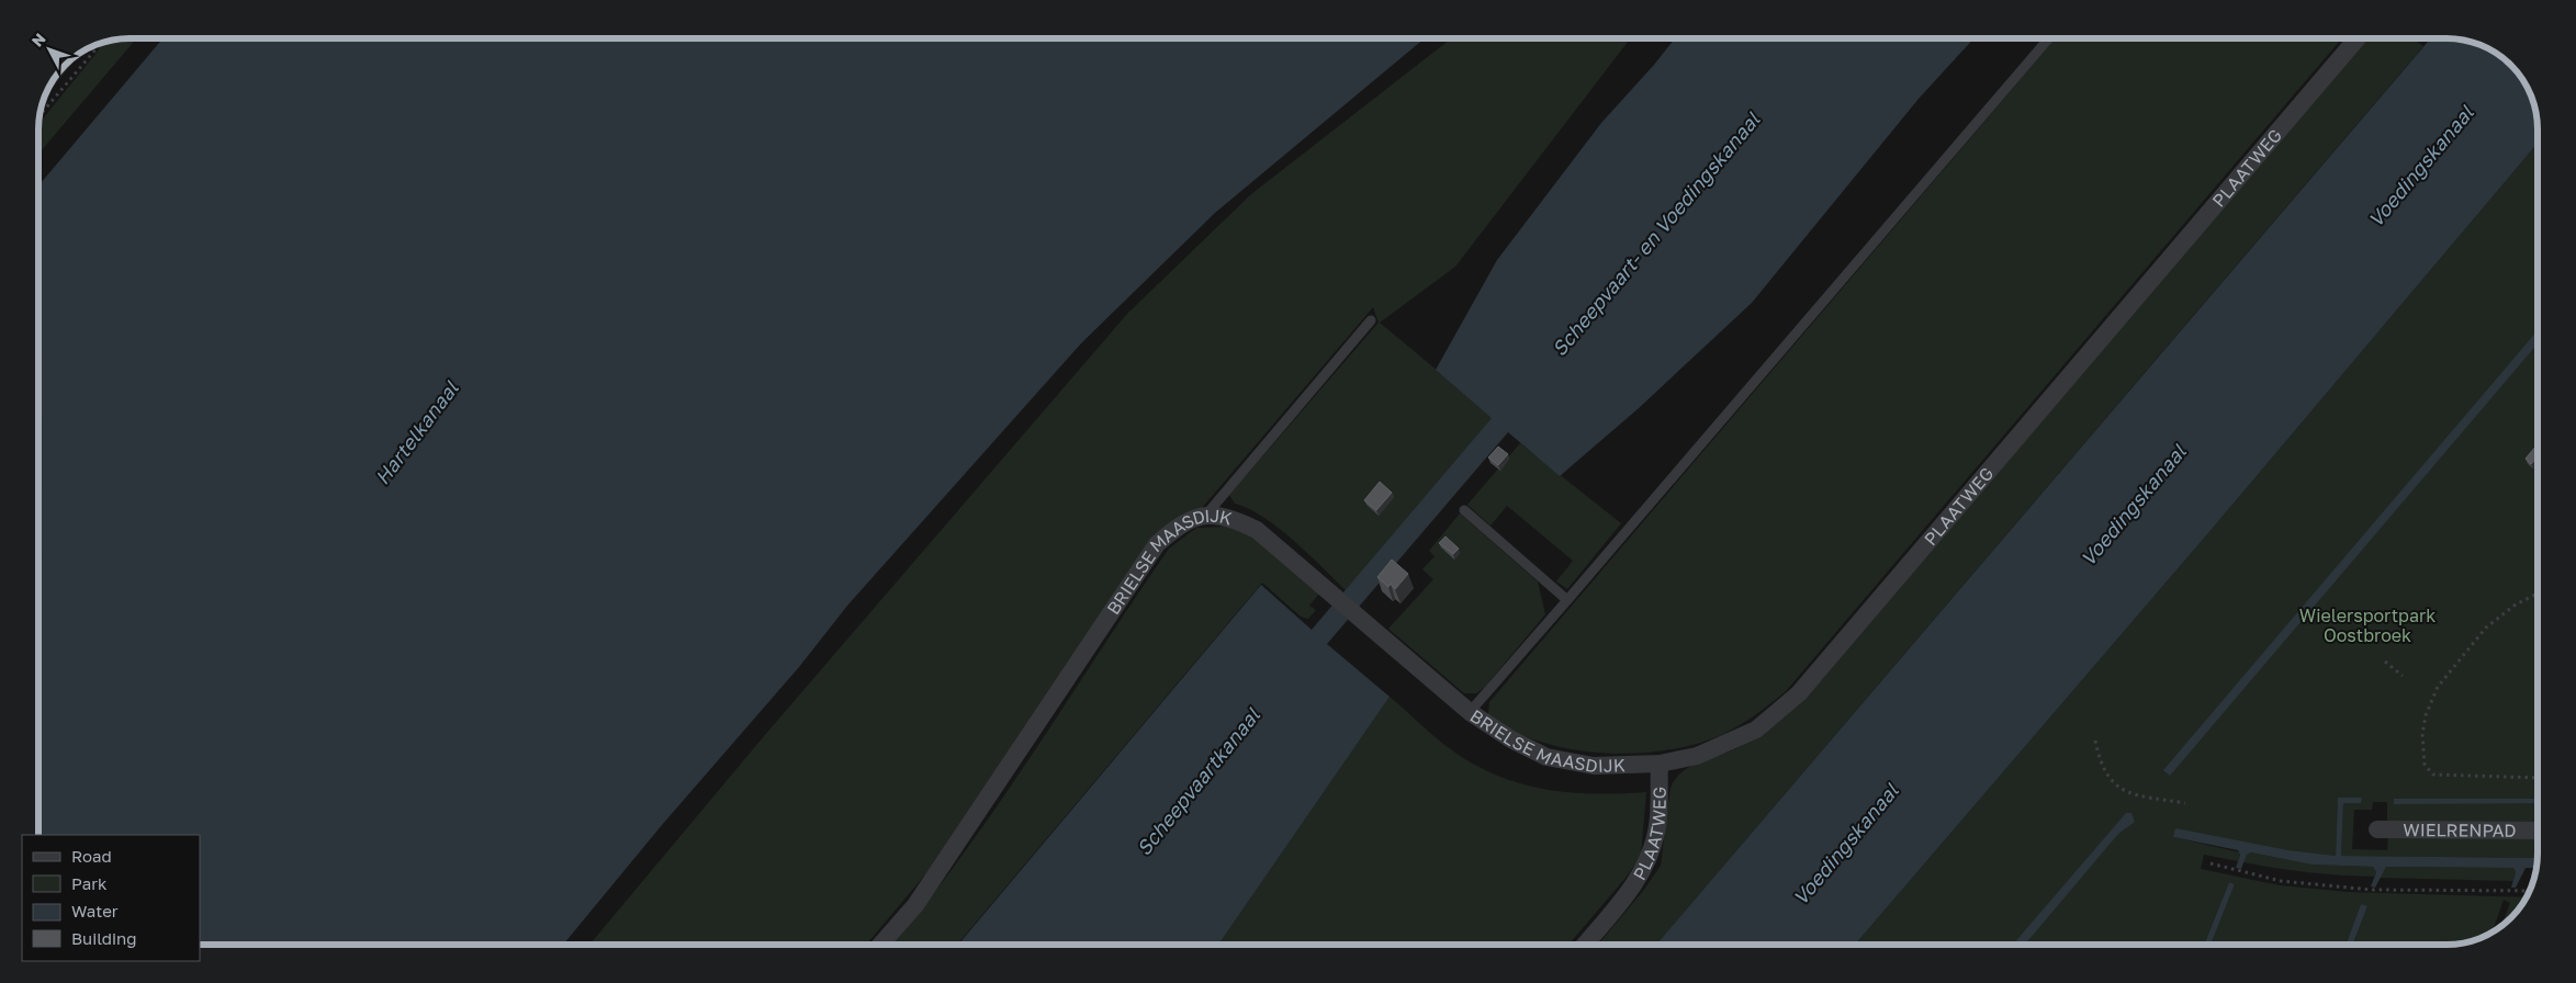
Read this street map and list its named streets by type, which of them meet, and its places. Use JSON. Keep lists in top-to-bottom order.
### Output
{
  "streets": {
    "street": ["PLAATWEG", "BRIELSE MAASDIJK", "WIELRENPAD"]
  },
  "crossings": [
    ["PLAATWEG", "BRIELSE MAASDIJK"]
  ],
  "water": [
    "Voedingskanaal",
    "Scheepvaart- en Voedingskanaal",
    "Hartelkanaal",
    "Scheepvaartkanaal"
  ],
  "parks": ["Wielersportpark Oostbroek"],
  "legend": [
    "Road",
    "Park",
    "Water",
    "Building"
  ],
  "north": "top left"
}
